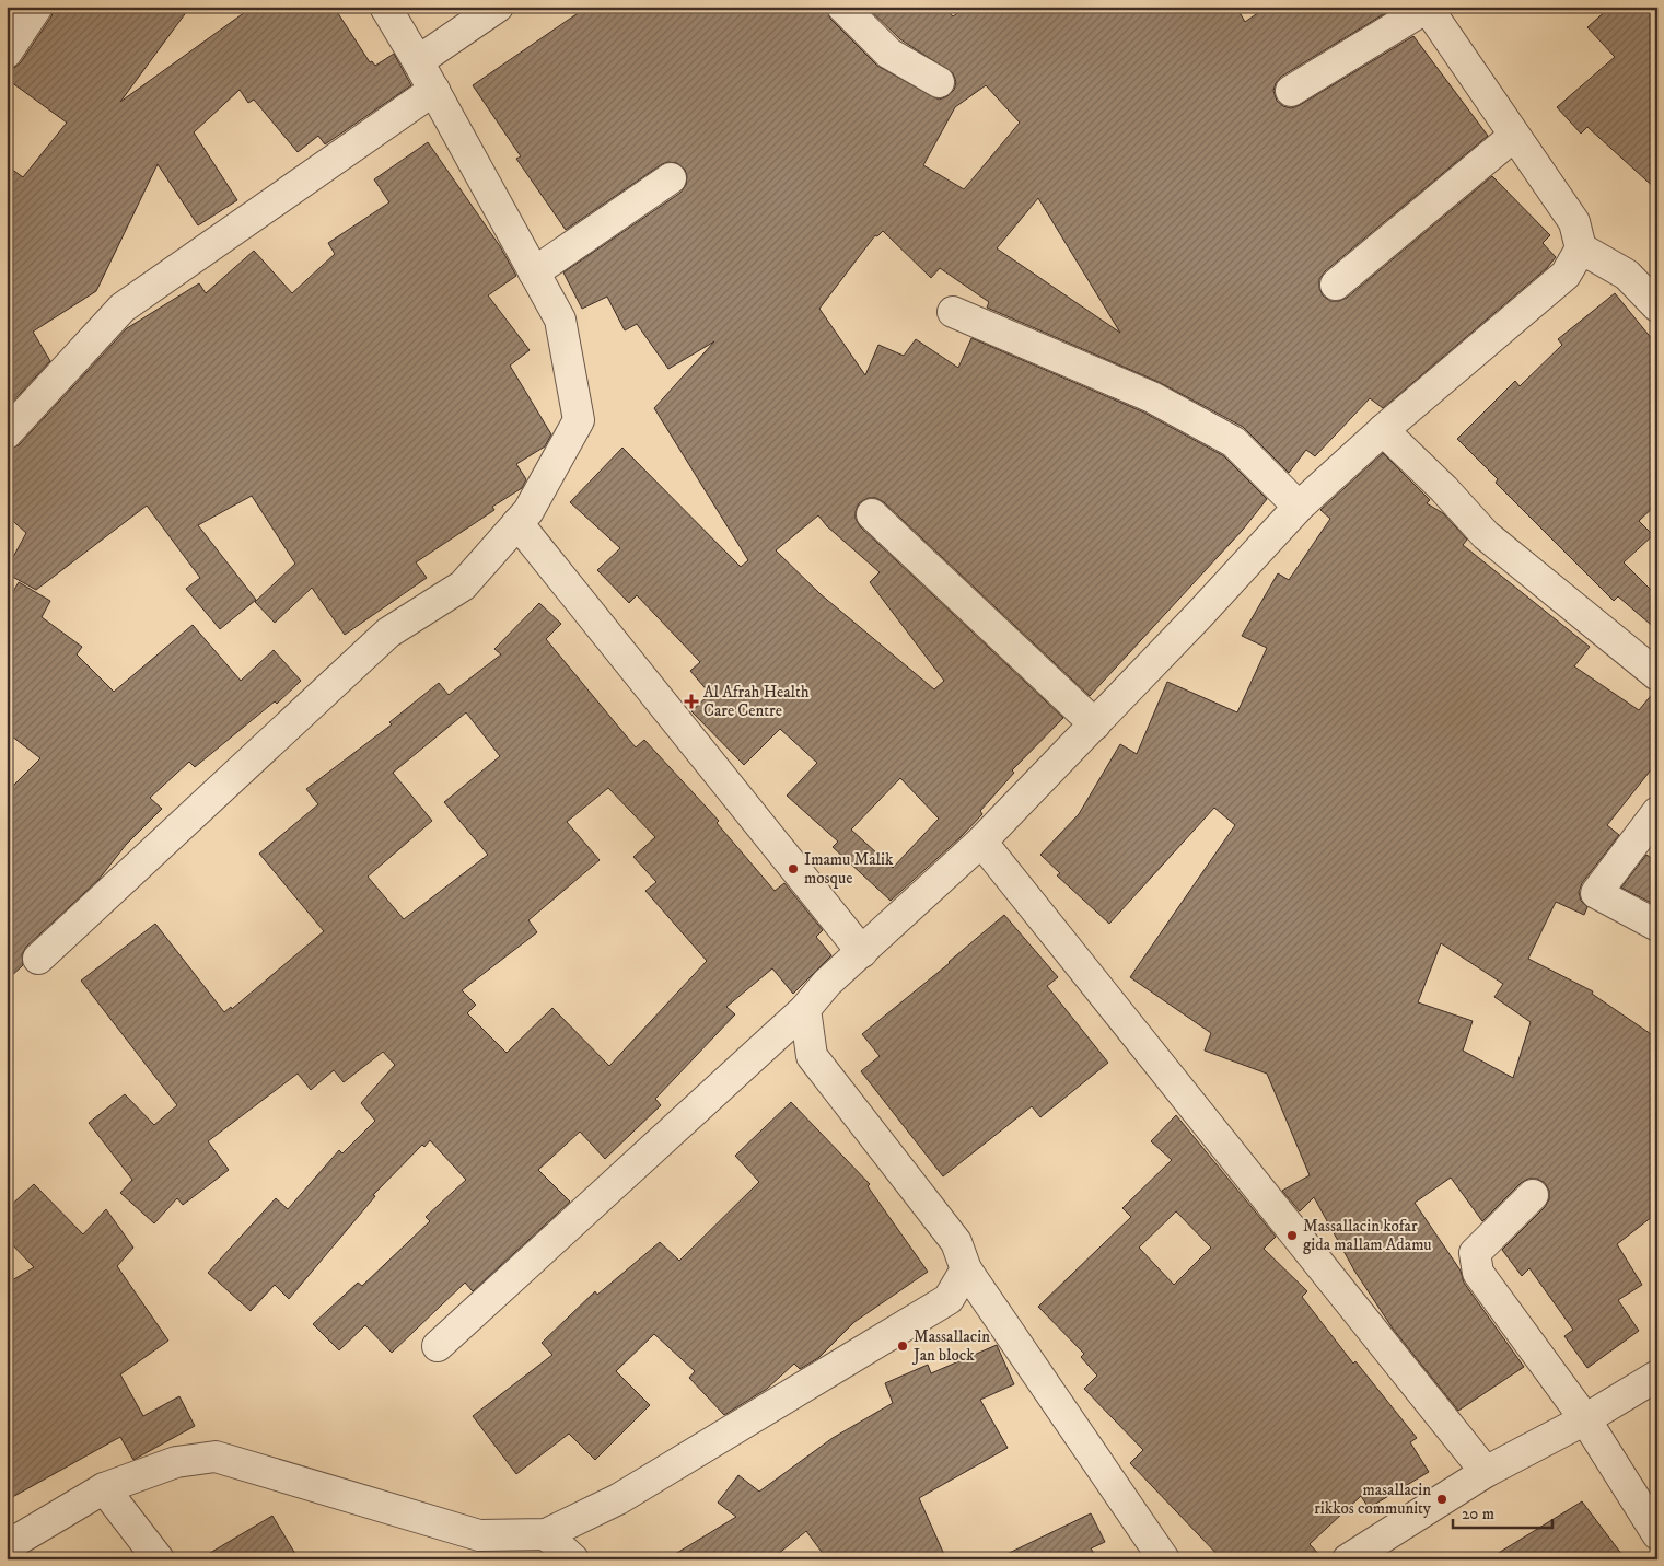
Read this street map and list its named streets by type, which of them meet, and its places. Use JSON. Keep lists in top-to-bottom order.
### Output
{
  "places": {
    "health": ["Al Afrah Health Care Centre"],
    "other": [
      "Imamu Malik mosque",
      "Massallacin kofar gida mallam Adamu",
      "Massallacin Jan block",
      "masallacin rikkos community"
    ]
  },
  "scale_bar": "20 m"
}
